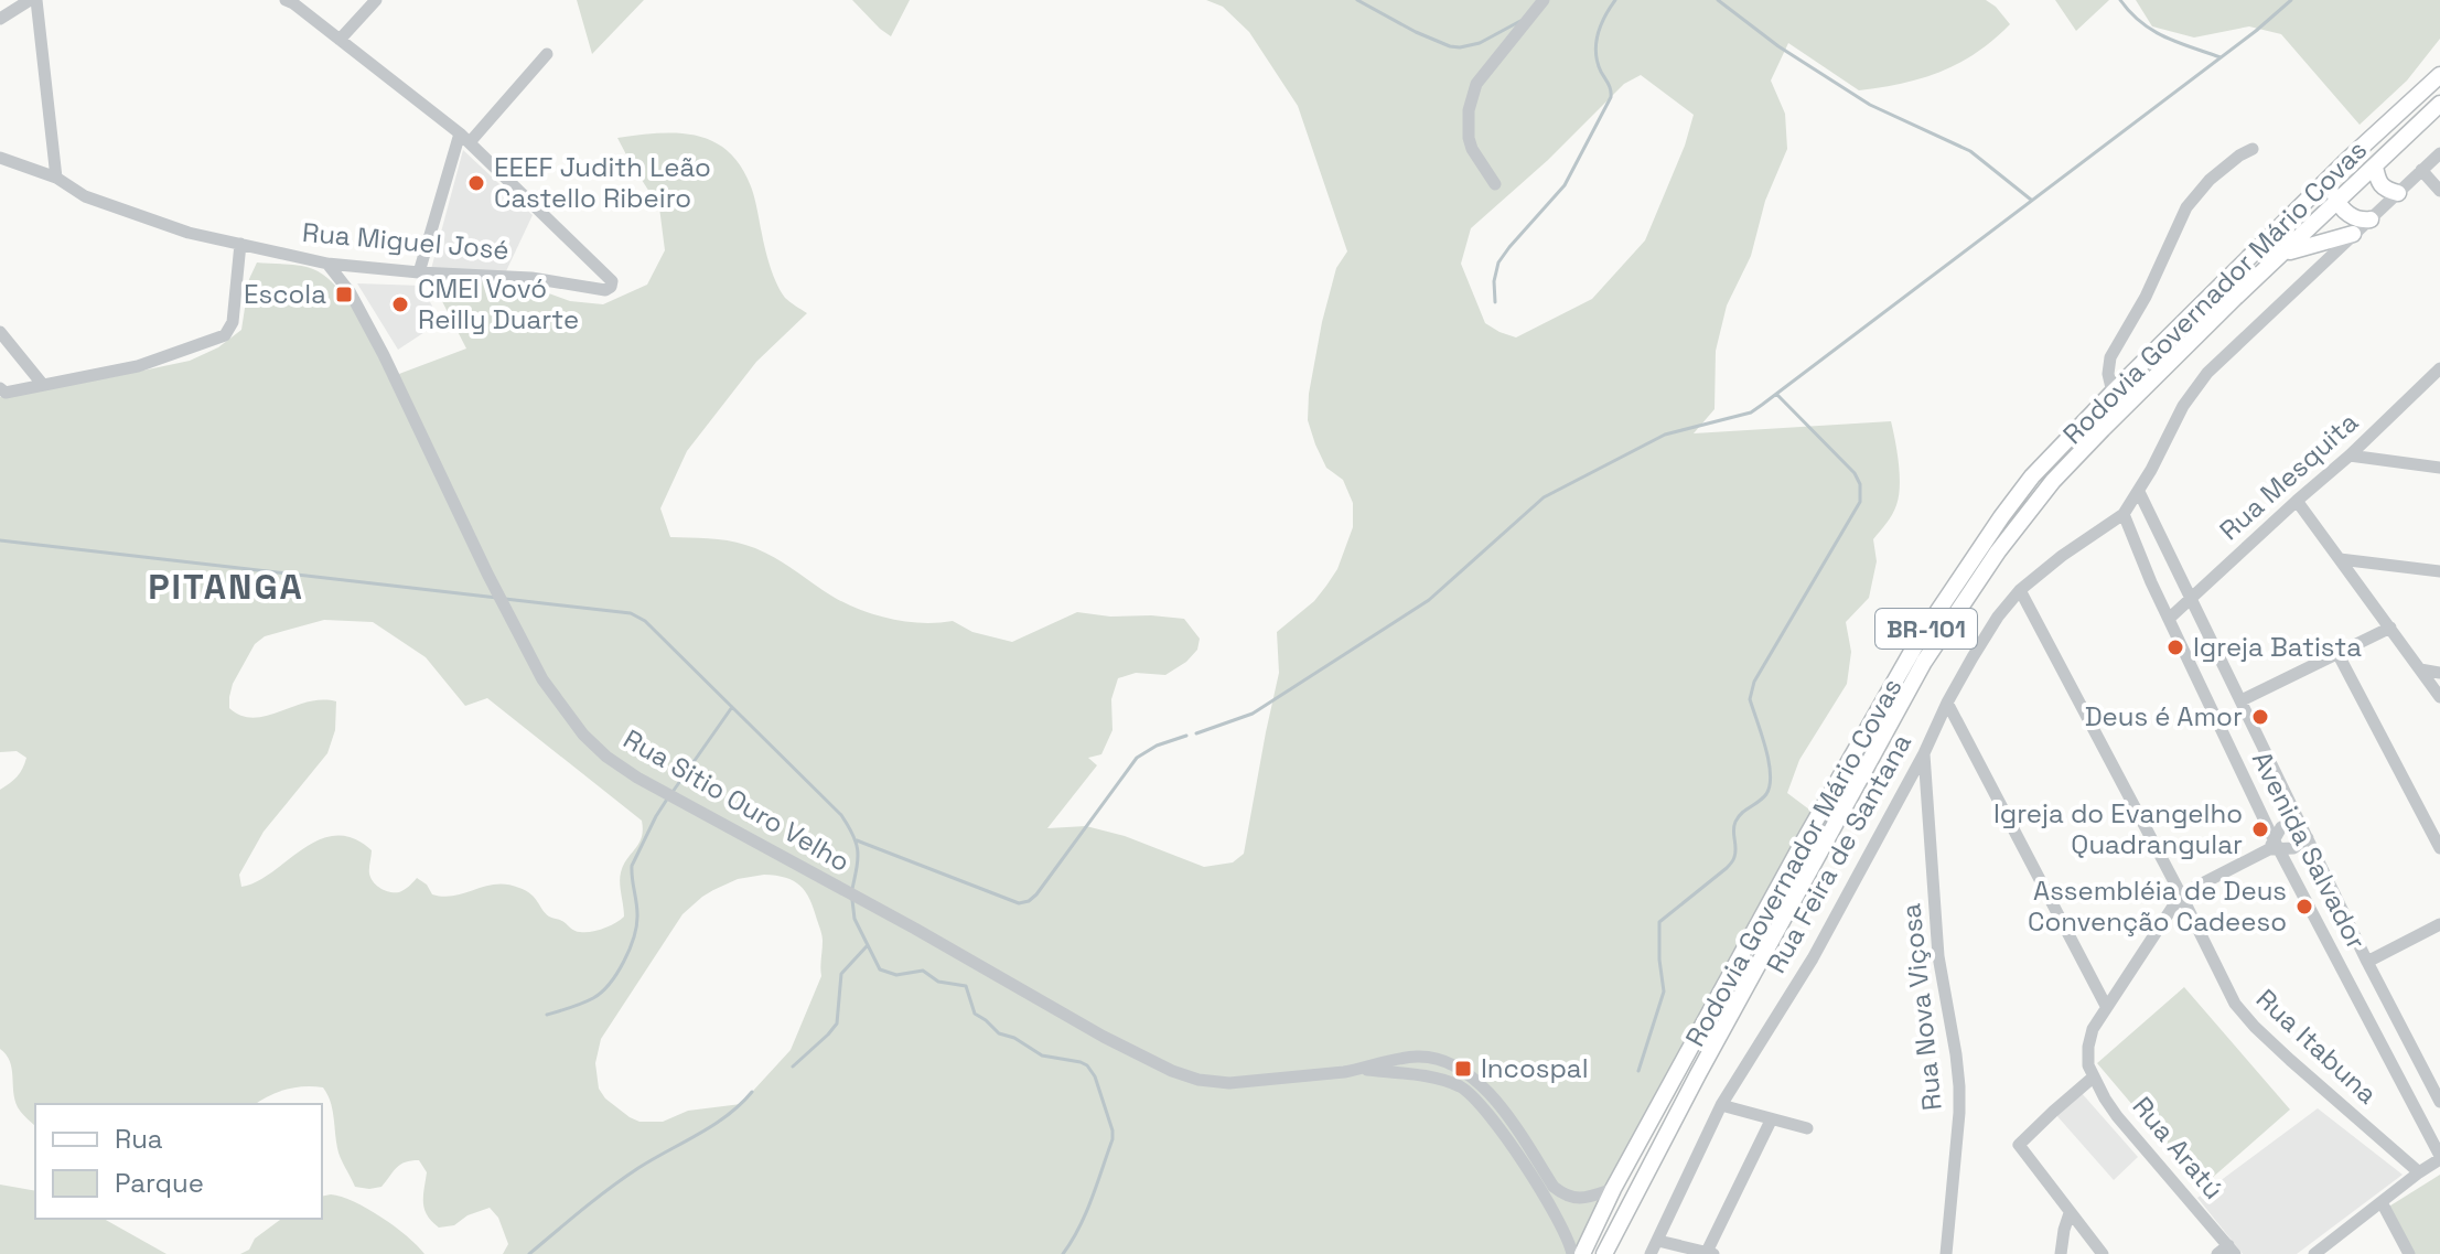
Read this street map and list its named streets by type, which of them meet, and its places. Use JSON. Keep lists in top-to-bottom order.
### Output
{
  "streets": {
    "main road": ["Rodovia Governador Mário Covas", "BR-101"],
    "street": [
      "Rua Miguel José",
      "Rua Mesquita",
      "Rua Sitio Ouro Velho",
      "Avenida Salvador",
      "Rua Feira de Santana",
      "Rua Nova Viçosa",
      "Rua Itabuna",
      "Rua Aratú"
    ]
  },
  "crossings": [
    ["Rua Miguel José", "Rua Sitio Ouro Velho"],
    ["Rodovia Governador Mário Covas", "Rua Sitio Ouro Velho"],
    ["Rua Mesquita", "Avenida Salvador"],
    ["Avenida Salvador", "Rua Feira de Santana"],
    ["Rua Feira de Santana", "Rua Nova Viçosa"],
    ["Rua Feira de Santana", "Rua Itabuna"]
  ],
  "districts": ["PITANGA"],
  "places": {
    "other": [
      "EEEF Judith Leão Castello Ribeiro",
      "CMEI Vovó Reilly Duarte",
      "Igreja Batista",
      "Deus é Amor",
      "Igreja do Evangelho Quadrangular",
      "Assembléia de Deus Convenção Cadeeso"
    ],
    "transit": ["Escola", "Incospal"]
  },
  "legend": ["Rua", "Parque"]
}
